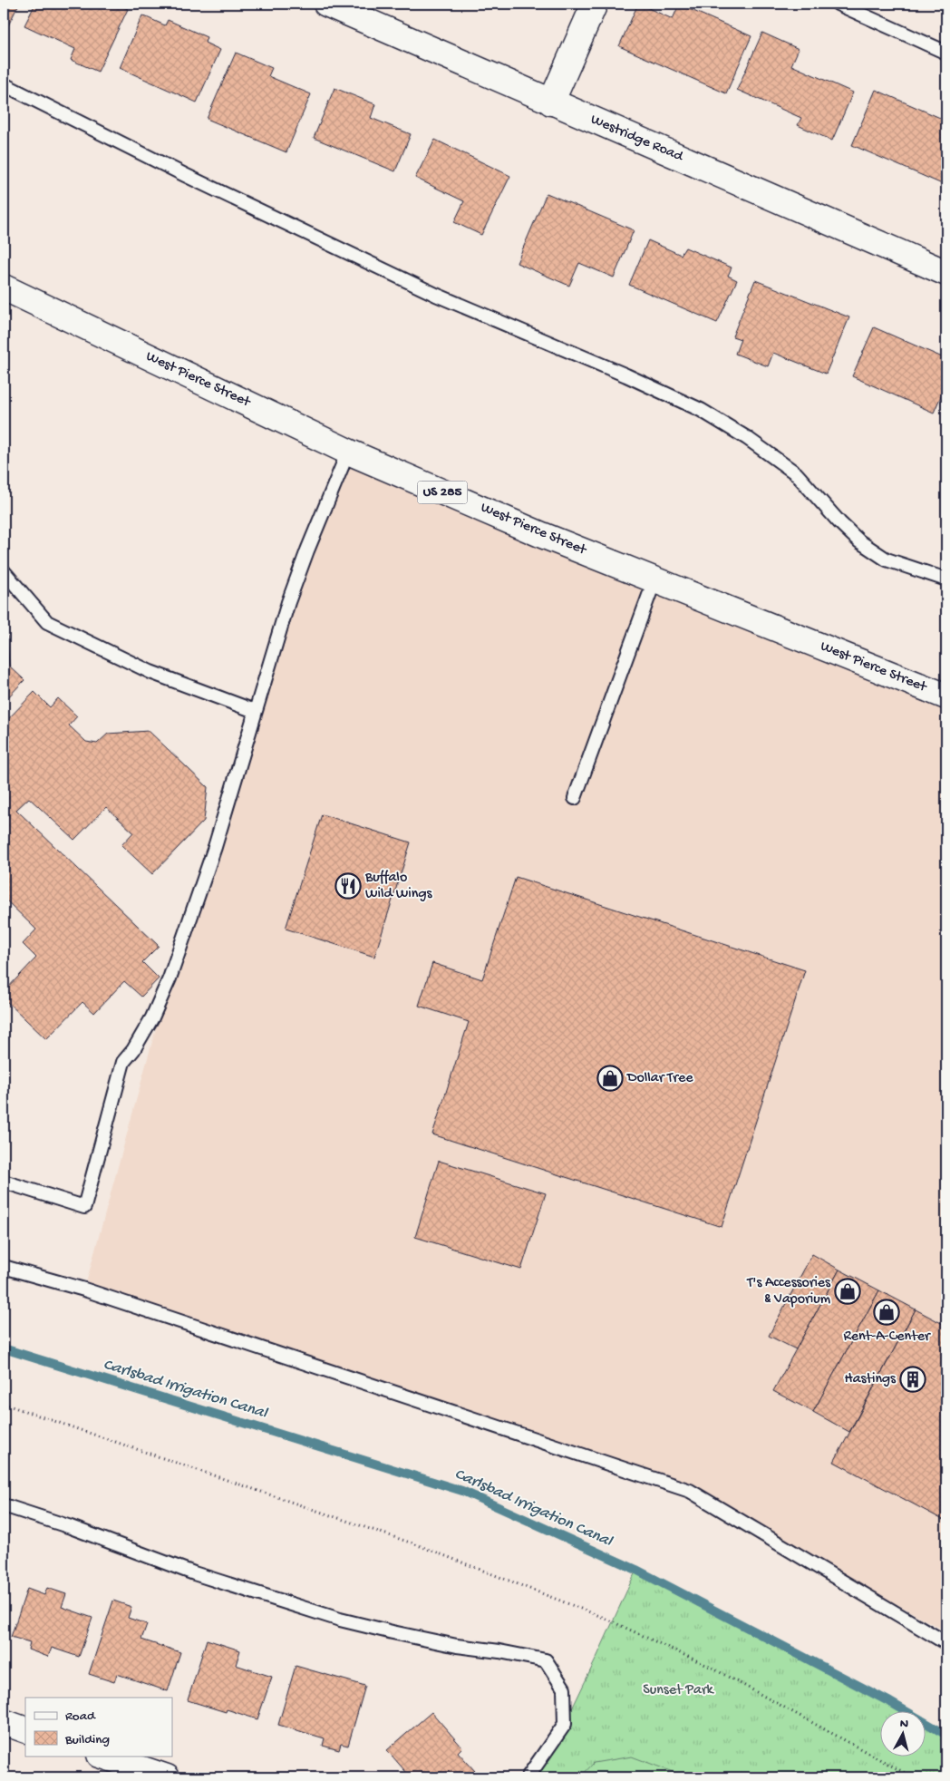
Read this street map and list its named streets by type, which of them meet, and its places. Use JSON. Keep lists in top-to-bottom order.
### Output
{
  "streets": {
    "main road": ["Westridge Road", "West Pierce Street", "US 285"]
  },
  "water": ["Carlsbad Irrigation Canal"],
  "parks": ["Sunset Park"],
  "places": {
    "restaurant": ["Buffalo Wild Wings"],
    "shop": ["Dollar Tree", "T's Accessories & Vaporium", "Rent-A-Center"],
    "building": ["Hastings"]
  },
  "legend": ["Road", "Building"],
  "north": "top"
}
